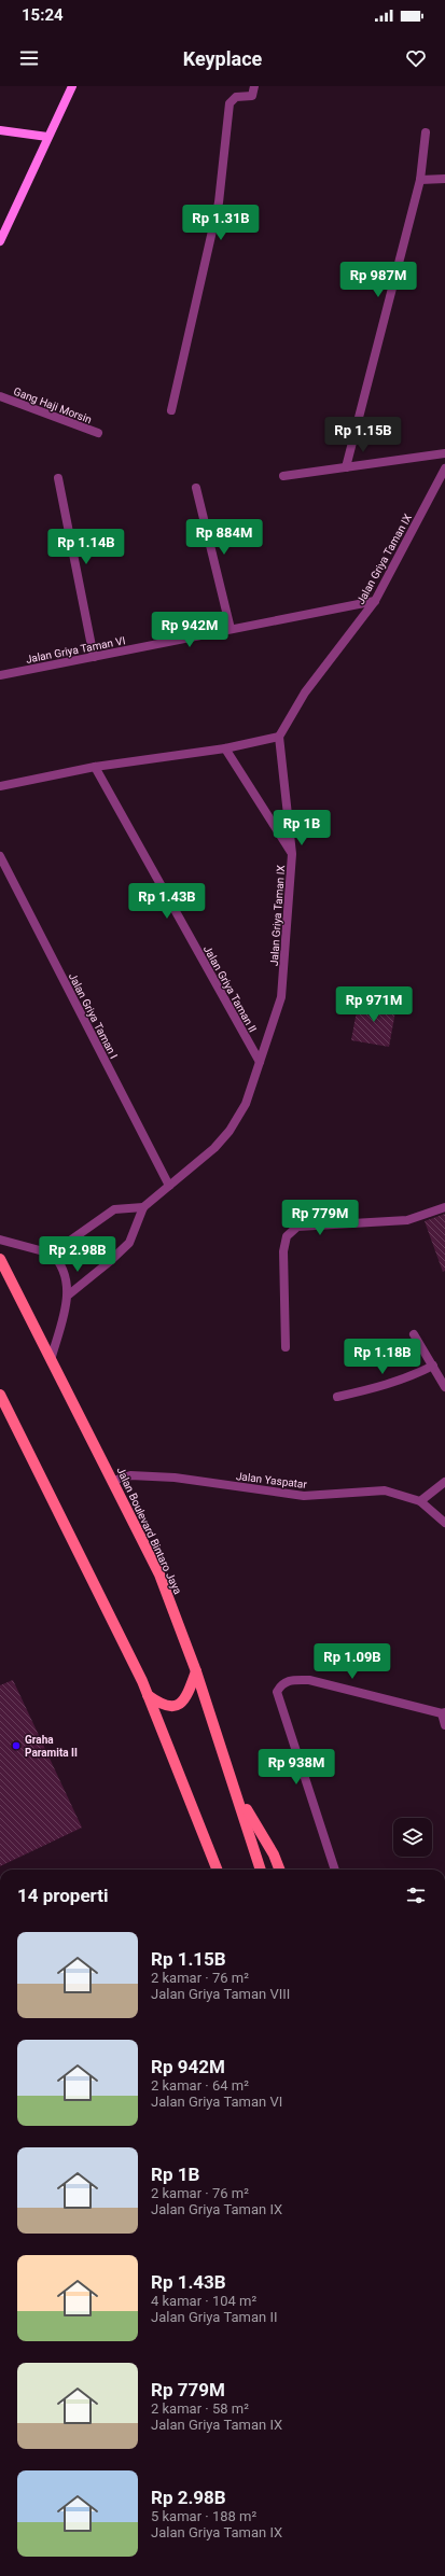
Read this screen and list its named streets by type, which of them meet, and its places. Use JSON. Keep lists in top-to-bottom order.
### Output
{
  "streets": {
    "main road": ["Jalan Boulevard Bintaro Jaya"],
    "street": [
      "Gang Haji Morsin",
      "Jalan Griya Taman IX",
      "Jalan Griya Taman VI",
      "Jalan Griya Taman II",
      "Jalan Griya Taman I",
      "Jalan Yaspatar"
    ]
  },
  "crossings": [
    ["Jalan Griya Taman IX", "Jalan Griya Taman VI"],
    ["Jalan Griya Taman IX", "Jalan Griya Taman II"],
    ["Jalan Griya Taman IX", "Jalan Griya Taman I"],
    ["Jalan Yaspatar", "Jalan Boulevard Bintaro Jaya"]
  ],
  "places": ["Graha Paramita II"],
  "page": {
    "status": "15:24",
    "header": "Keyplace",
    "price": [
      "Rp 1.31B",
      "Rp 987M",
      "Rp 1.15B",
      "Rp 884M",
      "Rp 1.14B",
      "Rp 942M",
      "Rp 1B",
      "Rp 1.43B",
      "Rp 971M",
      "Rp 779M",
      "Rp 2.98B",
      "Rp 1.18B",
      "Rp 1.09B",
      "Rp 938M"
    ],
    "heading": "14 properti",
    "list": [
      {
        "name": "Rp 1.15B",
        "note": "2 kamar · 76 m² · Jalan Griya Taman VIII"
      },
      {
        "name": "Rp 942M",
        "note": "2 kamar · 64 m² · Jalan Griya Taman VI"
      },
      {
        "name": "Rp 1B",
        "note": "2 kamar · 76 m² · Jalan Griya Taman IX"
      },
      {
        "name": "Rp 1.43B",
        "note": "4 kamar · 104 m² · Jalan Griya Taman II"
      },
      {
        "name": "Rp 779M",
        "note": "2 kamar · 58 m² · Jalan Griya Taman IX"
      },
      {
        "name": "Rp 2.98B",
        "note": "5 kamar · 188 m² · Jalan Griya Taman IX"
      }
    ]
  }
}
